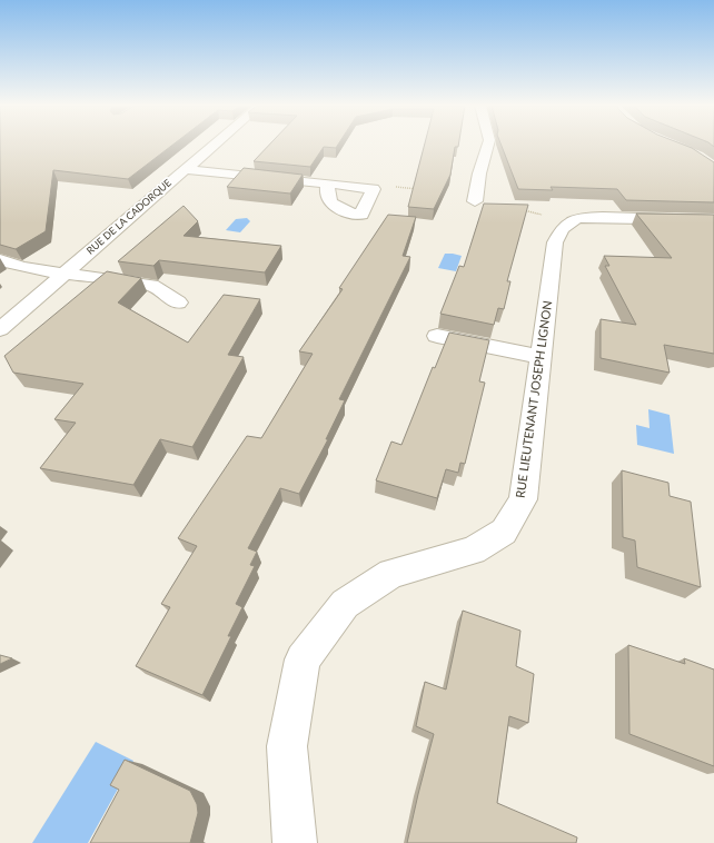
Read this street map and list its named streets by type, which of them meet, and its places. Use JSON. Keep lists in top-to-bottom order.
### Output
{
  "streets": {
    "street": ["RUE DE LA CADORQUE", "RUE LIEUTENANT JOSEPH LIGNON"]
  }
}
